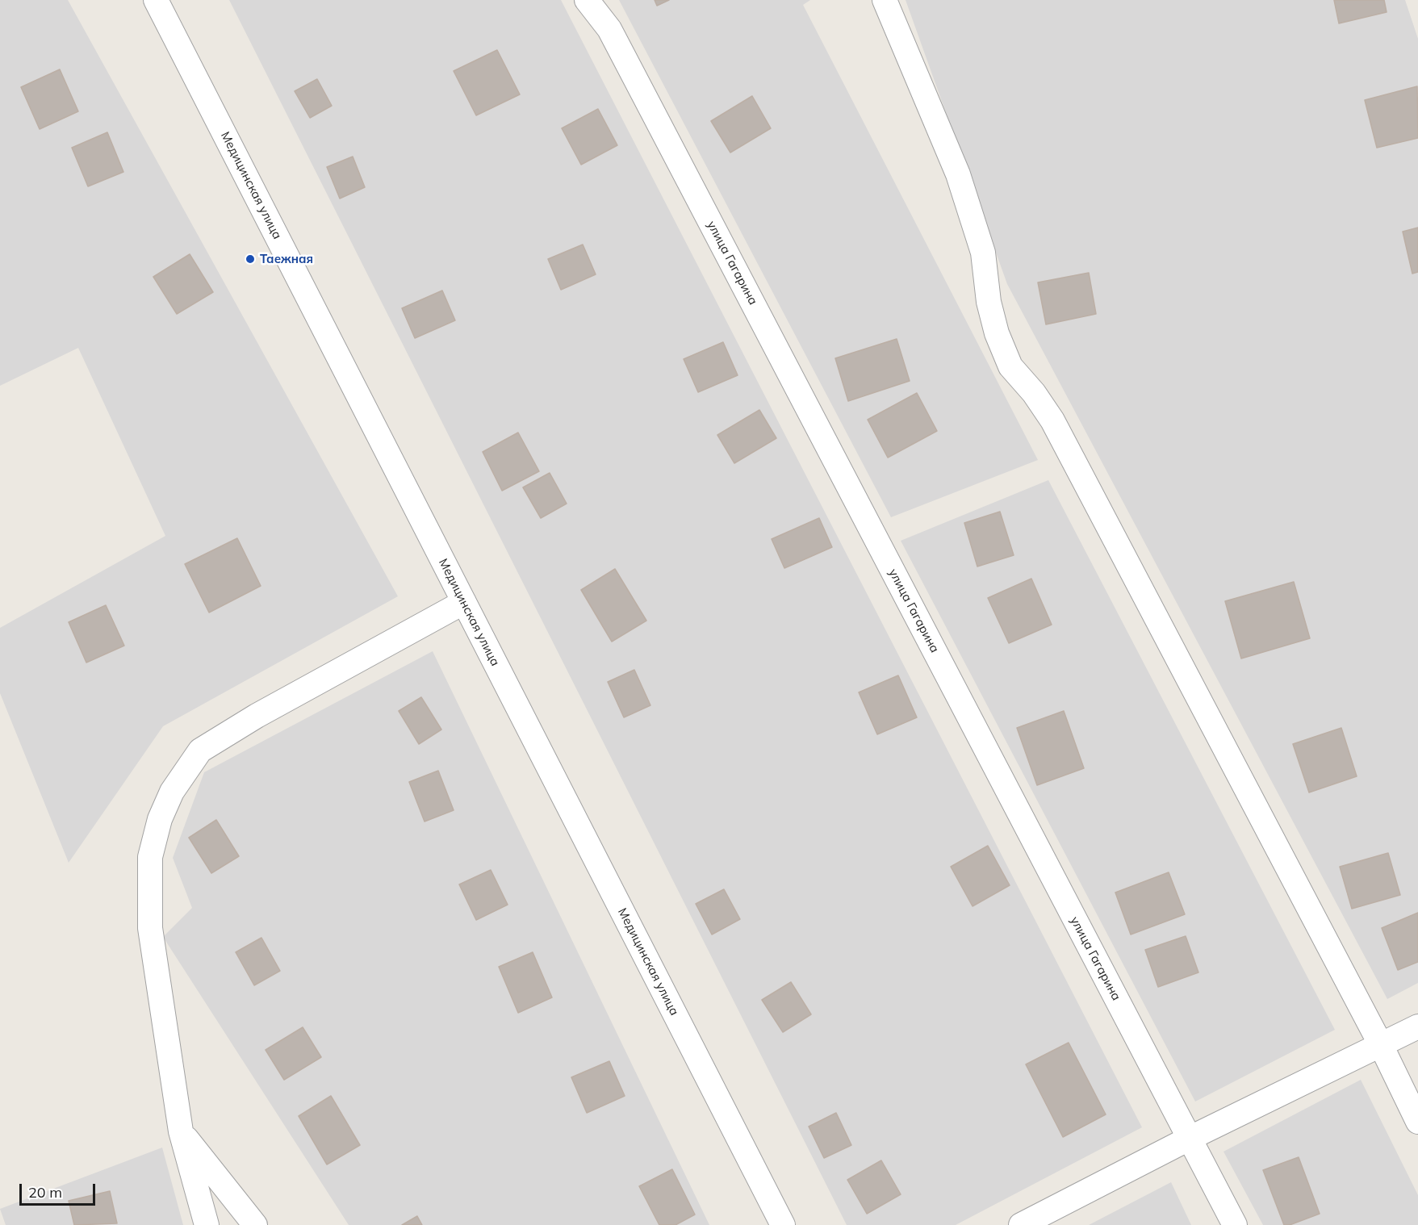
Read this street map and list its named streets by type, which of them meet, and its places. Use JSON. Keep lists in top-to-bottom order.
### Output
{
  "streets": {
    "street": ["Медицинская улица", "улица Гагарина"]
  },
  "places": ["Таежная"],
  "scale_bar": "20 m"
}
